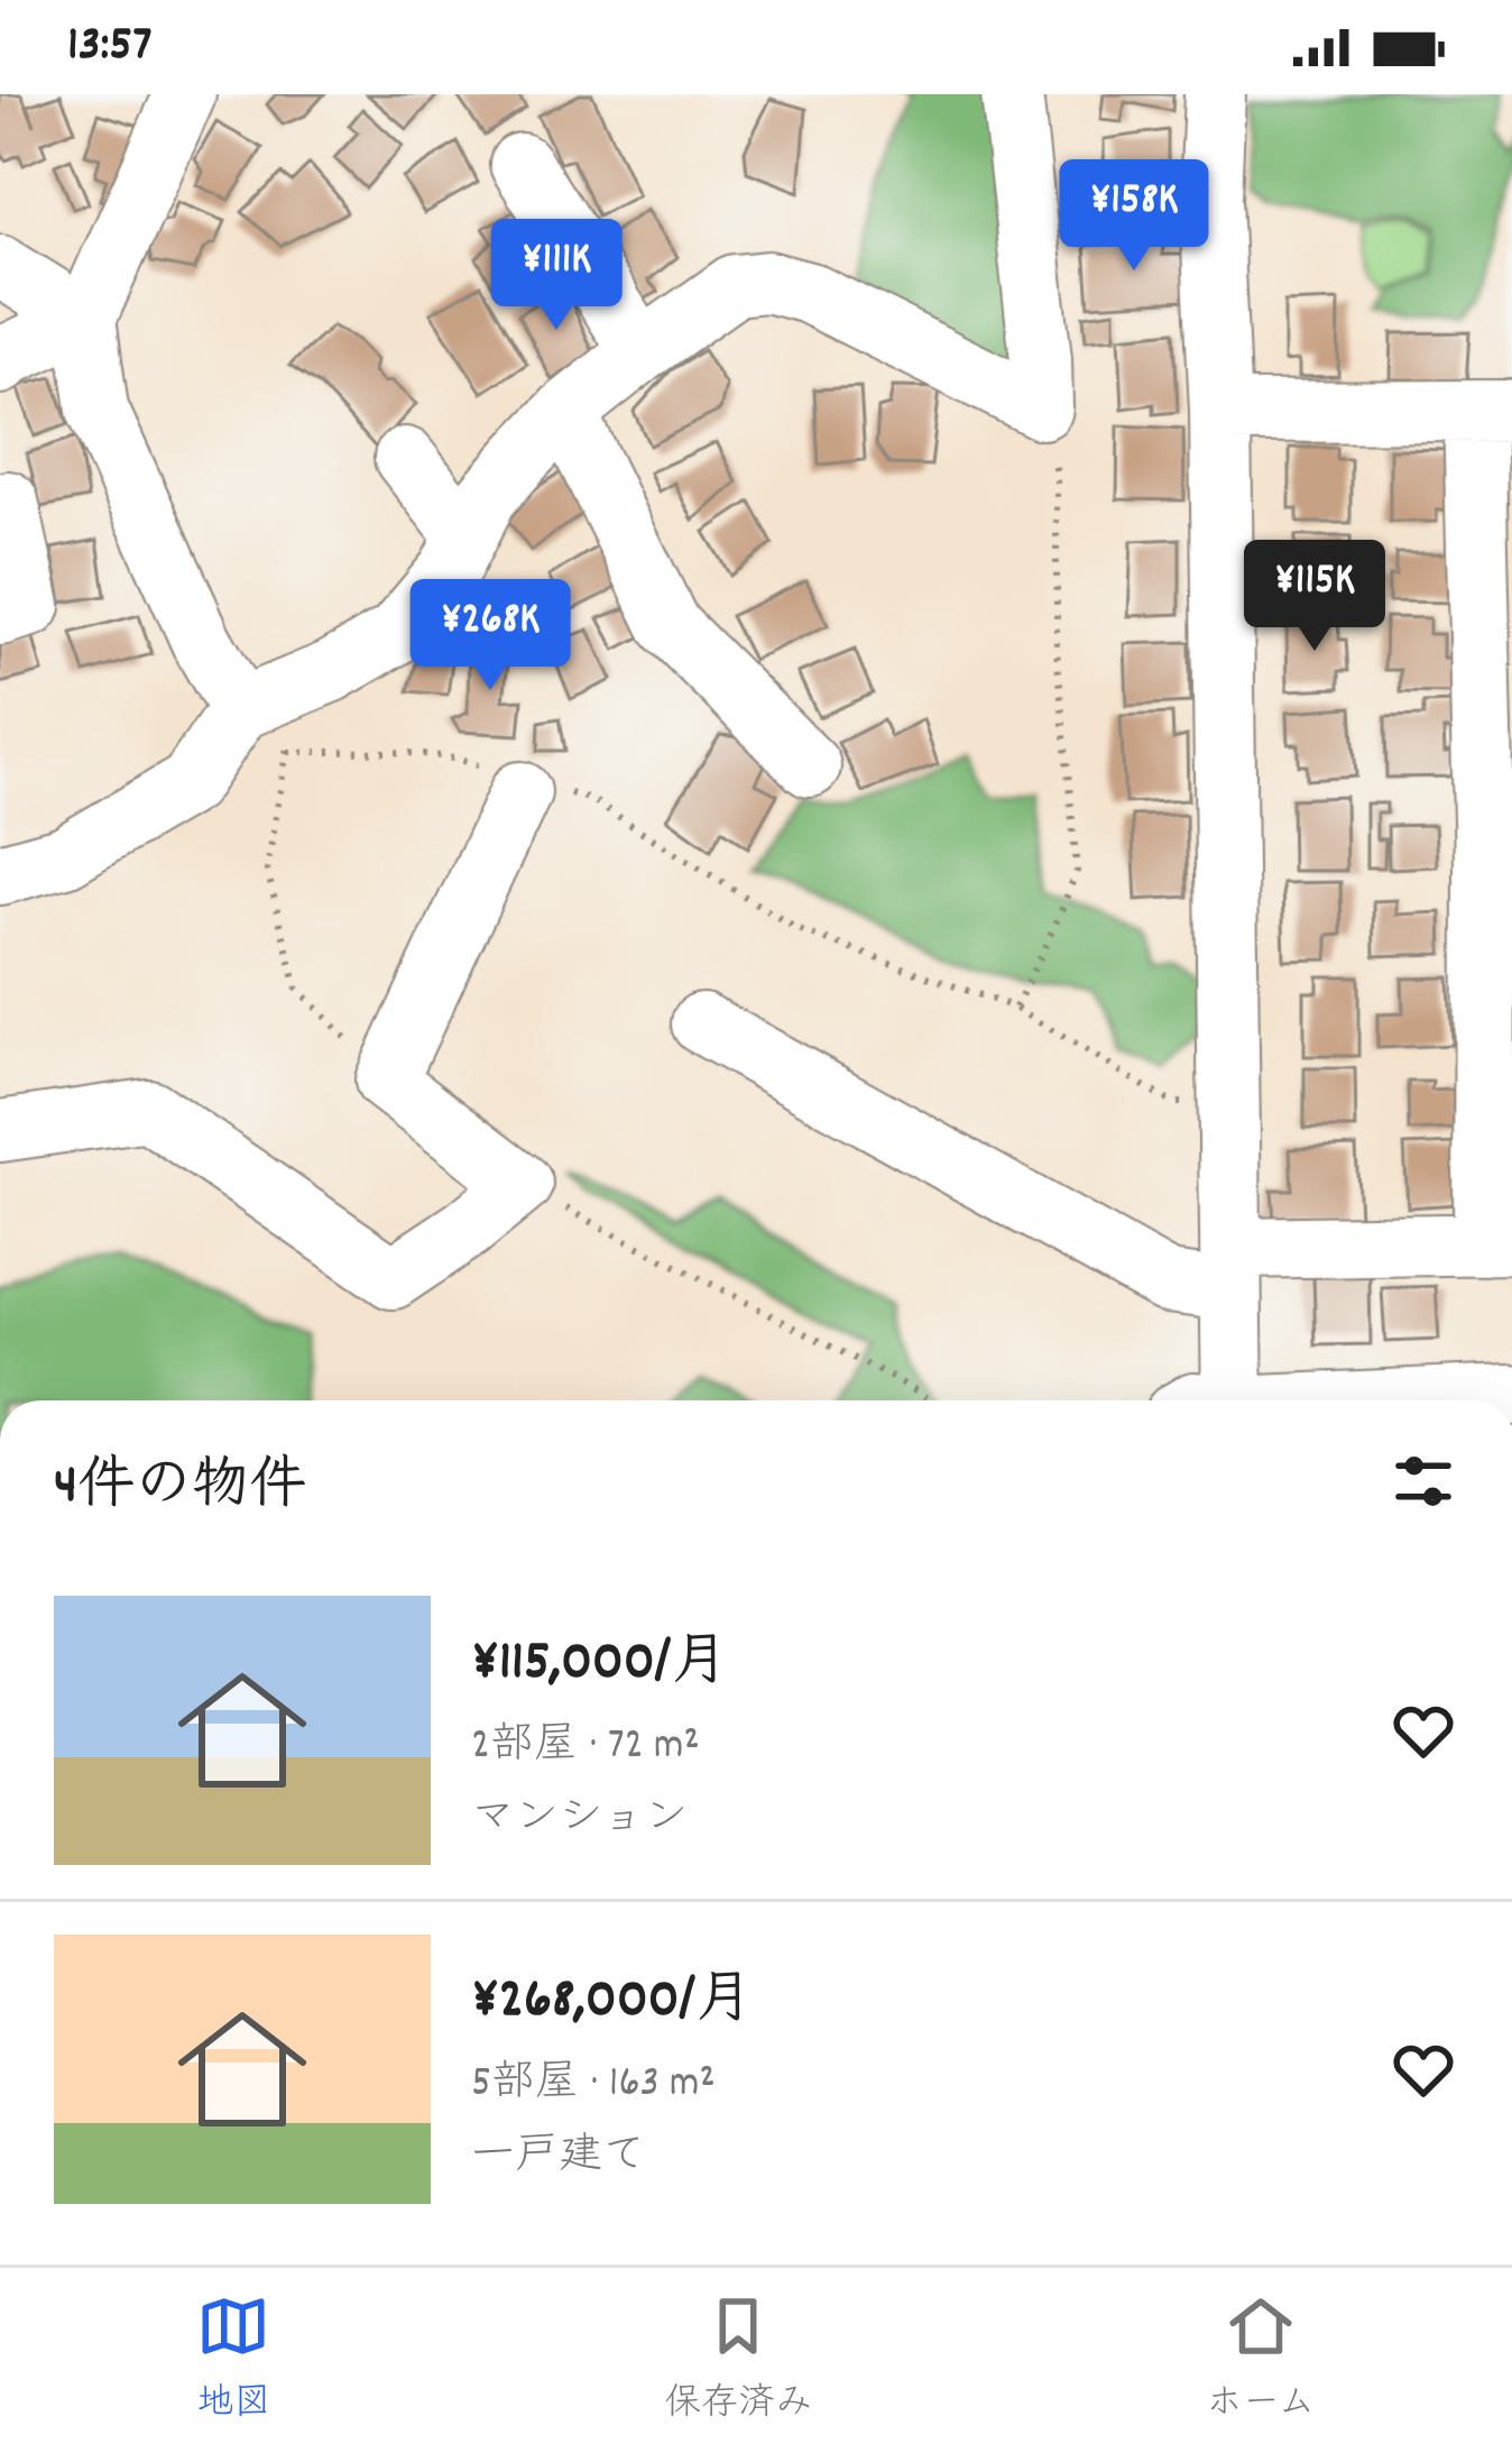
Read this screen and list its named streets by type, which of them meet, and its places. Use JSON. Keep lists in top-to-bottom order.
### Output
{
  "page": {
    "status": "13:57",
    "price": [
      "¥158K",
      "¥111K",
      "¥115K",
      "¥268K"
    ],
    "heading": "4件の物件",
    "list": [
      {
        "name": "¥115,000/月",
        "note": "2部屋 · 72 m² · マンション"
      },
      {
        "name": "¥268,000/月",
        "note": "5部屋 · 163 m² · 一戸建て"
      }
    ],
    "tabs": ["地図", "保存済み", "ホーム"]
  }
}
